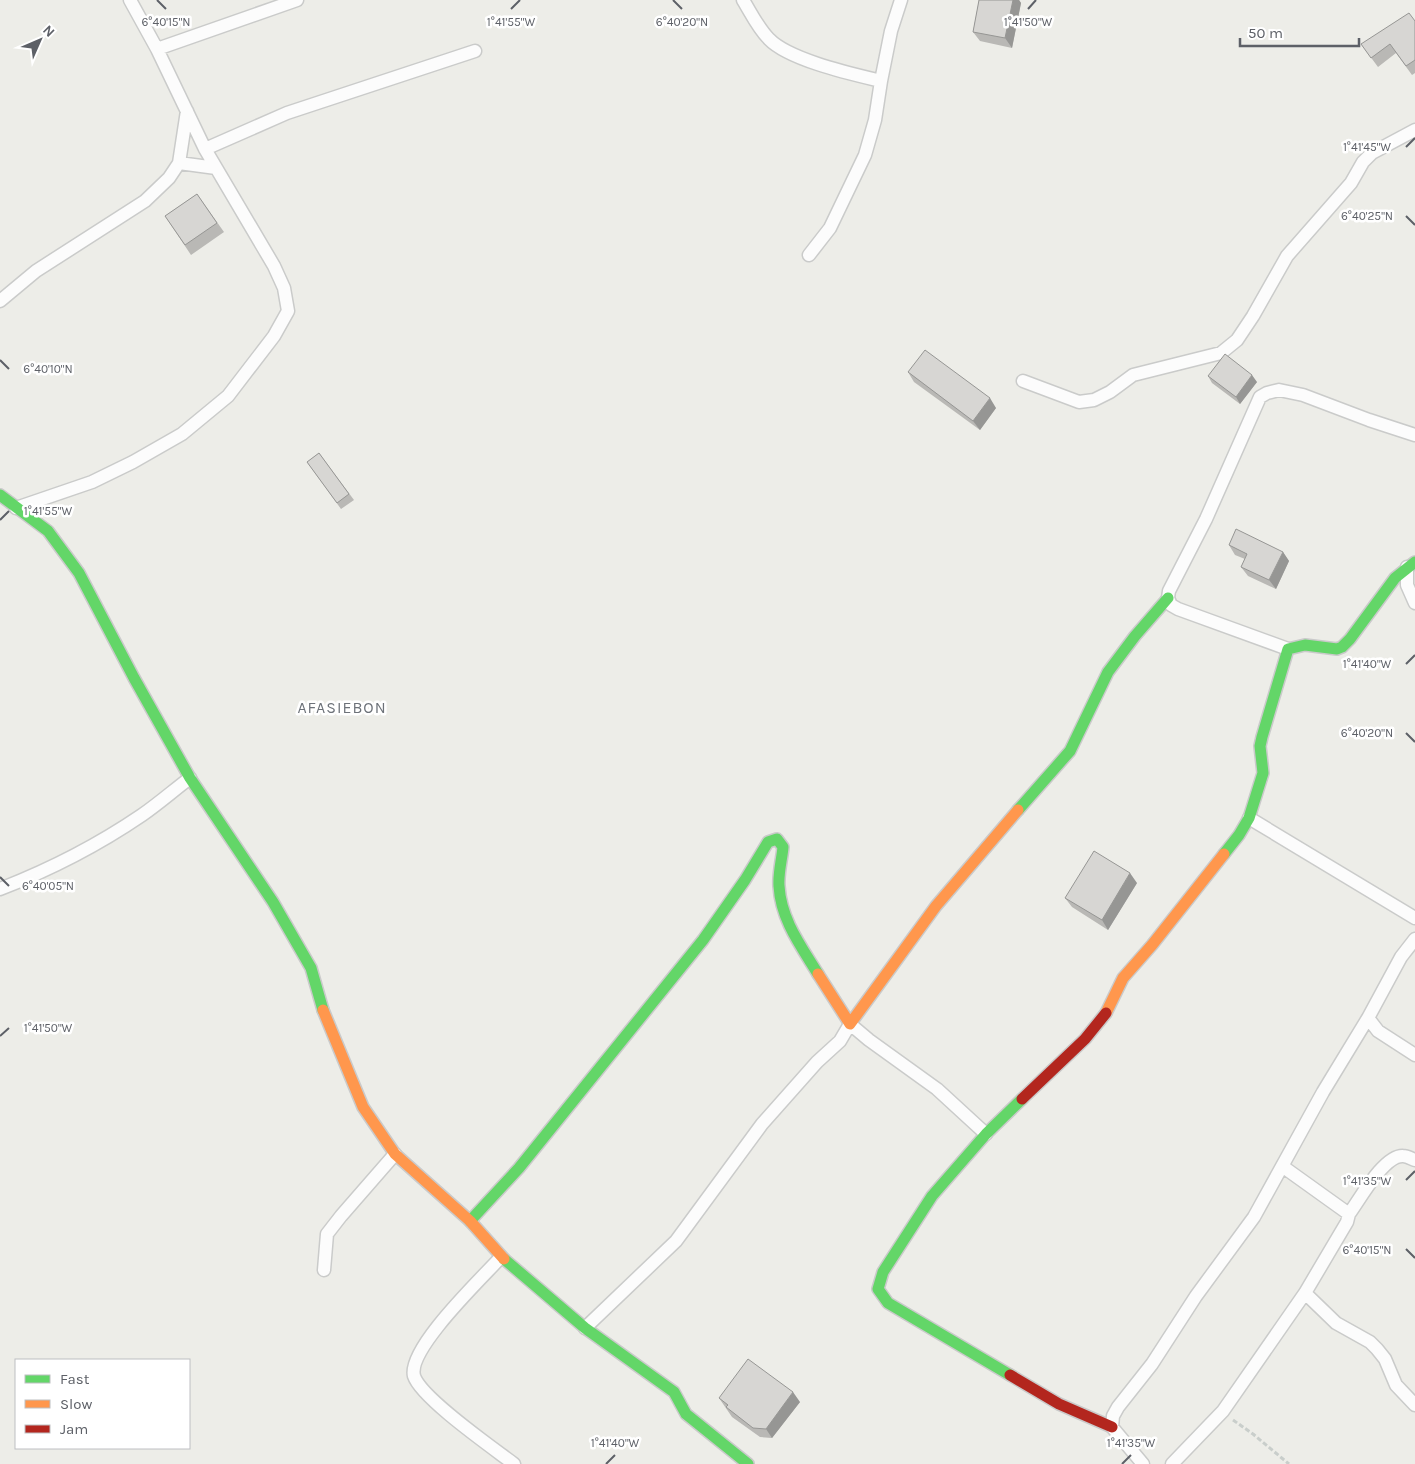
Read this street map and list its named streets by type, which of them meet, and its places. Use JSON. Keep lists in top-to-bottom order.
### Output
{
  "districts": ["AFASIEBON"],
  "legend": ["Fast", "Slow", "Jam"],
  "scale_bar": "50 m",
  "north": "top right",
  "coordinates": [
    "6°40'15\"N",
    "1°41'55\"W",
    "6°40'20\"N",
    "1°41'50\"W",
    "1°41'45\"W",
    "6°40'25\"N",
    "6°40'10\"N",
    "1°41'40\"W",
    "6°40'05\"N",
    "1°41'35\"W"
  ]
}
